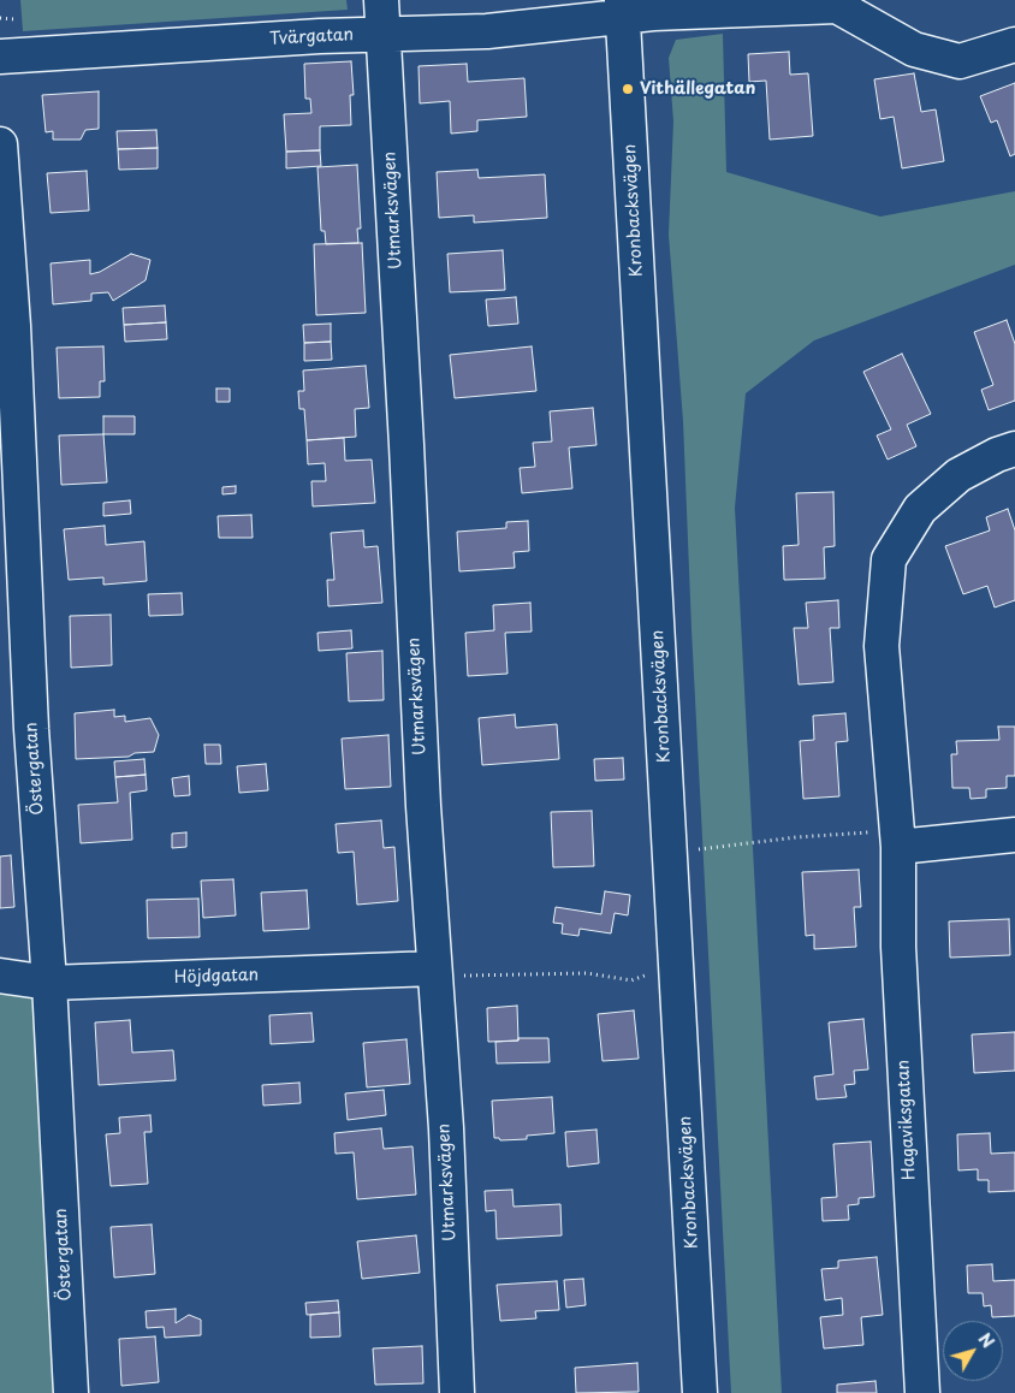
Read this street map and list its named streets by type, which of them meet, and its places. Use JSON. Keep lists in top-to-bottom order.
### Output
{
  "streets": {
    "street": [
      "Tvärgatan",
      "Utmarksvägen",
      "Kronbacksvägen",
      "Östergatan",
      "Höjdgatan",
      "Hagaviksgatan"
    ]
  },
  "crossings": [
    ["Tvärgatan", "Utmarksvägen"],
    ["Tvärgatan", "Kronbacksvägen"],
    ["Utmarksvägen", "Höjdgatan"],
    ["Östergatan", "Höjdgatan"]
  ],
  "places": ["Vithällegatan"],
  "north": "top right"
}
